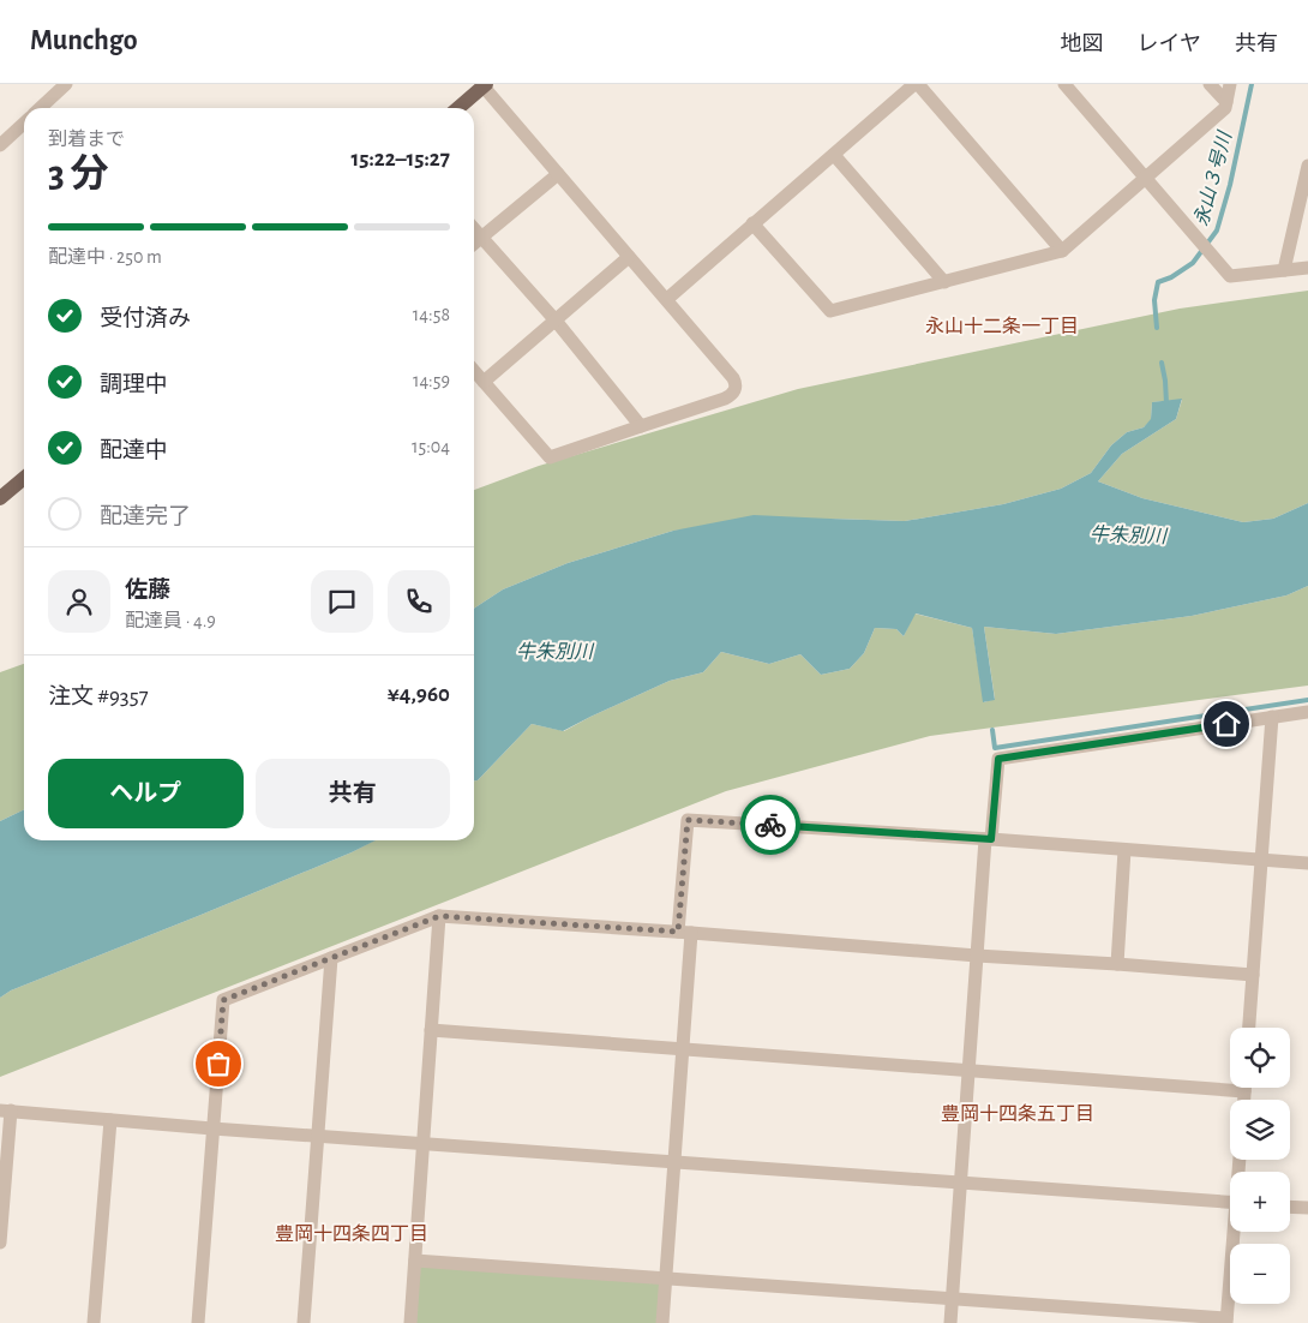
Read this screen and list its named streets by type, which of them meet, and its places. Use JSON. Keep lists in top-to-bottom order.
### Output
{
  "districts": ["永山十二条一丁目", "豊岡十四条五丁目", "豊岡十四条四丁目"],
  "water": ["永山３号川", "牛朱別川"],
  "page": {
    "header": "Munchgo",
    "nav": ["地図", "レイヤ", "共有"],
    "heading": ["3 分", "到着まで", "15:22–15:27"],
    "panel": [
      "佐藤",
      "配達員 · 4.9",
      "注文 #9357",
      "¥4,960"
    ],
    "bar": "配達中 · 250 m",
    "list": [
      ["受付済み", "14:58"],
      ["調理中", "14:59"],
      ["配達中", "15:04"],
      "配達完了"
    ],
    "buttons": ["ヘルプ", "共有"],
    "map_buttons": ["+", "−"]
  }
}
